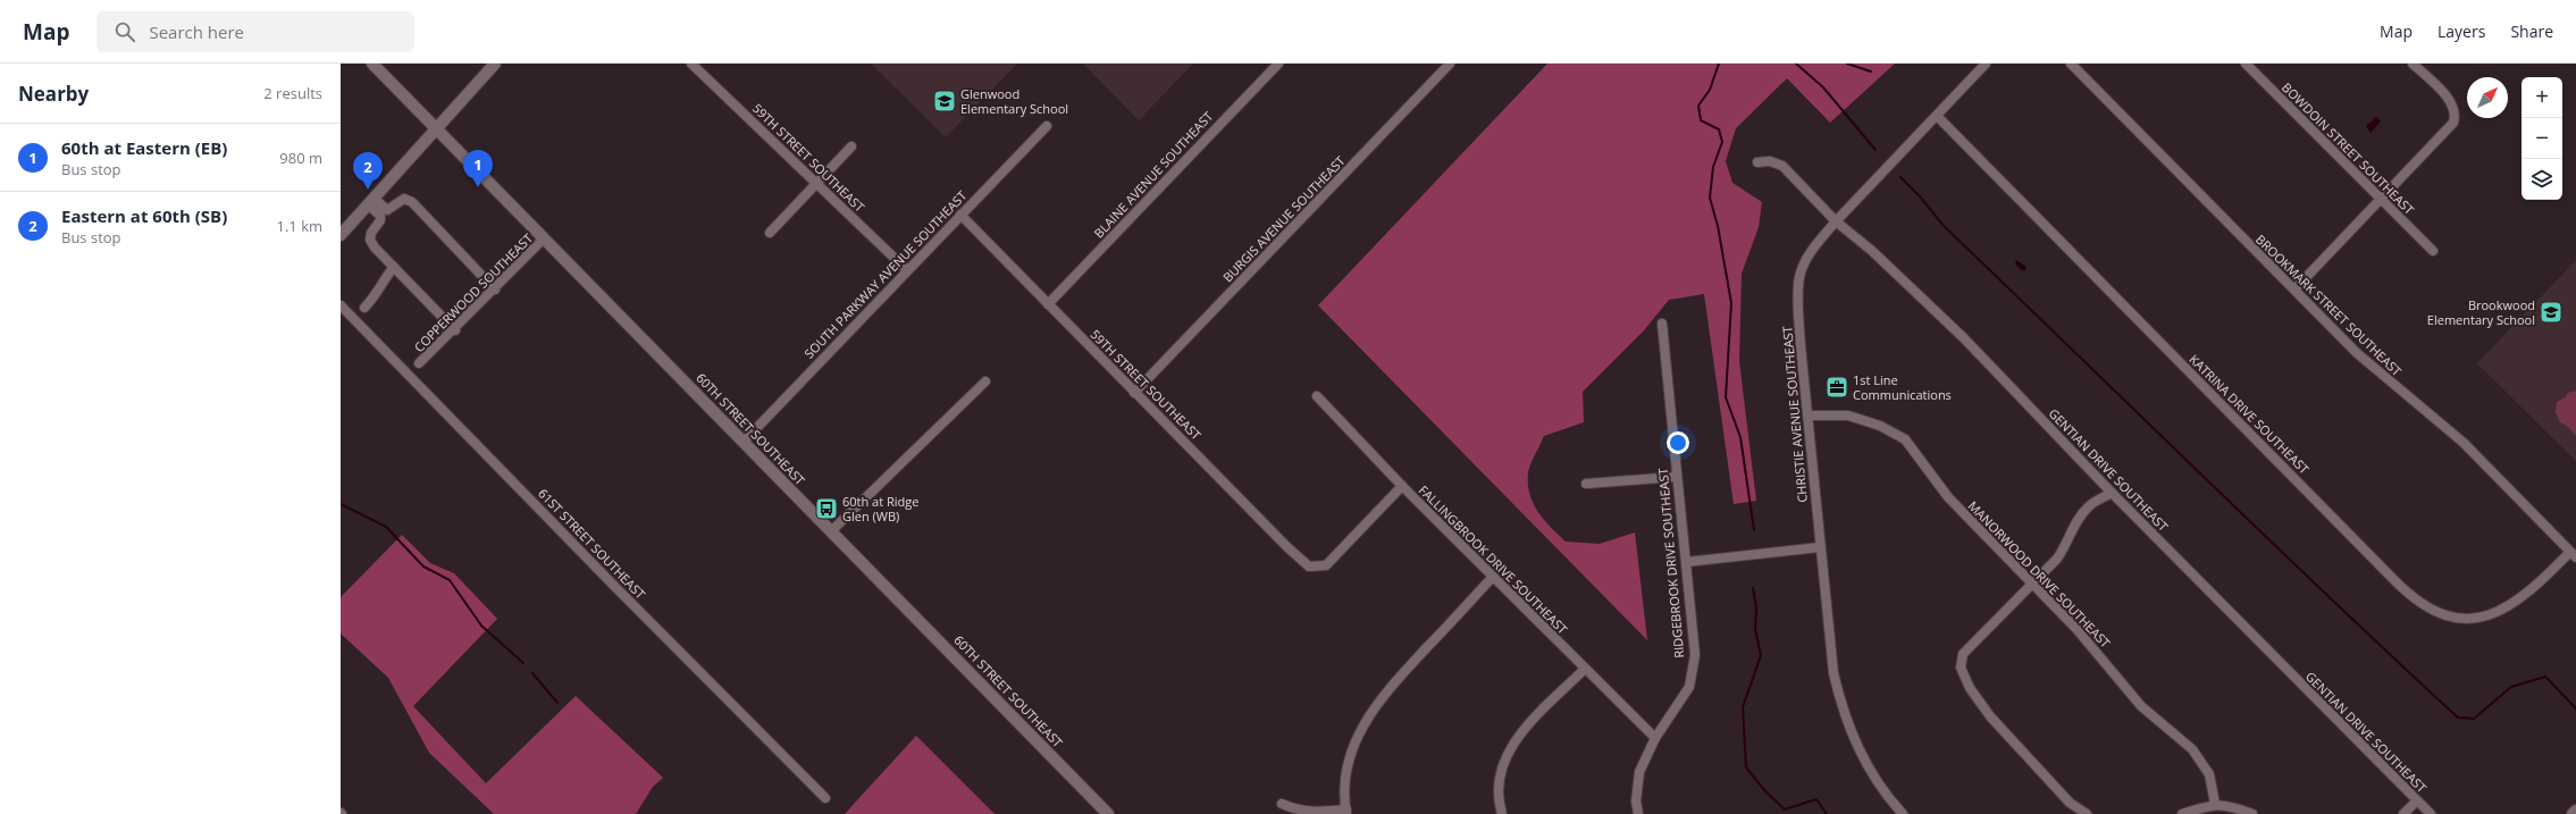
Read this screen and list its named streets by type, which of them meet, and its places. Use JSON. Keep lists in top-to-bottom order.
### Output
{
  "streets": {
    "main road": ["60TH STREET SOUTHEAST"],
    "street": [
      "BOWDOIN STREET SOUTHEAST",
      "59TH STREET SOUTHEAST",
      "BLAINE AVENUE SOUTHEAST",
      "BURGIS AVENUE SOUTHEAST",
      "SOUTH PARKWAY AVENUE SOUTHEAST",
      "COPPERWOOD SOUTHEAST",
      "BROOKMARK STREET SOUTHEAST",
      "CHRISTIE AVENUE SOUTHEAST",
      "KATRINA DRIVE SOUTHEAST",
      "GENTIAN DRIVE SOUTHEAST",
      "61ST STREET SOUTHEAST",
      "FALLINGBROOK DRIVE SOUTHEAST",
      "RIDGEBROOK DRIVE SOUTHEAST",
      "MANORWOOD DRIVE SOUTHEAST"
    ]
  },
  "crossings": [
    ["59TH STREET SOUTHEAST", "BLAINE AVENUE SOUTHEAST"],
    ["59TH STREET SOUTHEAST", "BURGIS AVENUE SOUTHEAST"],
    ["59TH STREET SOUTHEAST", "SOUTH PARKWAY AVENUE SOUTHEAST"],
    ["59TH STREET SOUTHEAST", "FALLINGBROOK DRIVE SOUTHEAST"],
    ["SOUTH PARKWAY AVENUE SOUTHEAST", "60TH STREET SOUTHEAST"],
    ["COPPERWOOD SOUTHEAST", "60TH STREET SOUTHEAST"],
    ["BROOKMARK STREET SOUTHEAST", "KATRINA DRIVE SOUTHEAST"],
    ["CHRISTIE AVENUE SOUTHEAST", "KATRINA DRIVE SOUTHEAST"],
    ["CHRISTIE AVENUE SOUTHEAST", "GENTIAN DRIVE SOUTHEAST"],
    ["CHRISTIE AVENUE SOUTHEAST", "MANORWOOD DRIVE SOUTHEAST"],
    ["FALLINGBROOK DRIVE SOUTHEAST", "RIDGEBROOK DRIVE SOUTHEAST"]
  ],
  "places": {
    "school or university": ["Glenwood Elementary School", "Brookwood Elementary School"],
    "office": ["1st Line Communications"],
    "bus stop": ["60th at Ridge Glen (WB)"]
  },
  "north": "top right",
  "page": {
    "header": "Map",
    "search": "Search here",
    "nav": ["Map", "Layers", "Share"],
    "heading": ["Nearby", "2 results"],
    "map_buttons": ["+", "−"],
    "list": [
      {
        "mark": "1",
        "name": "60th at Eastern (EB)",
        "note": "Bus stop",
        "value": "980 m"
      },
      {
        "mark": "2",
        "name": "Eastern at 60th (SB)",
        "note": "Bus stop",
        "value": "1.1 km"
      }
    ],
    "pins": ["1", "2"]
  }
}
